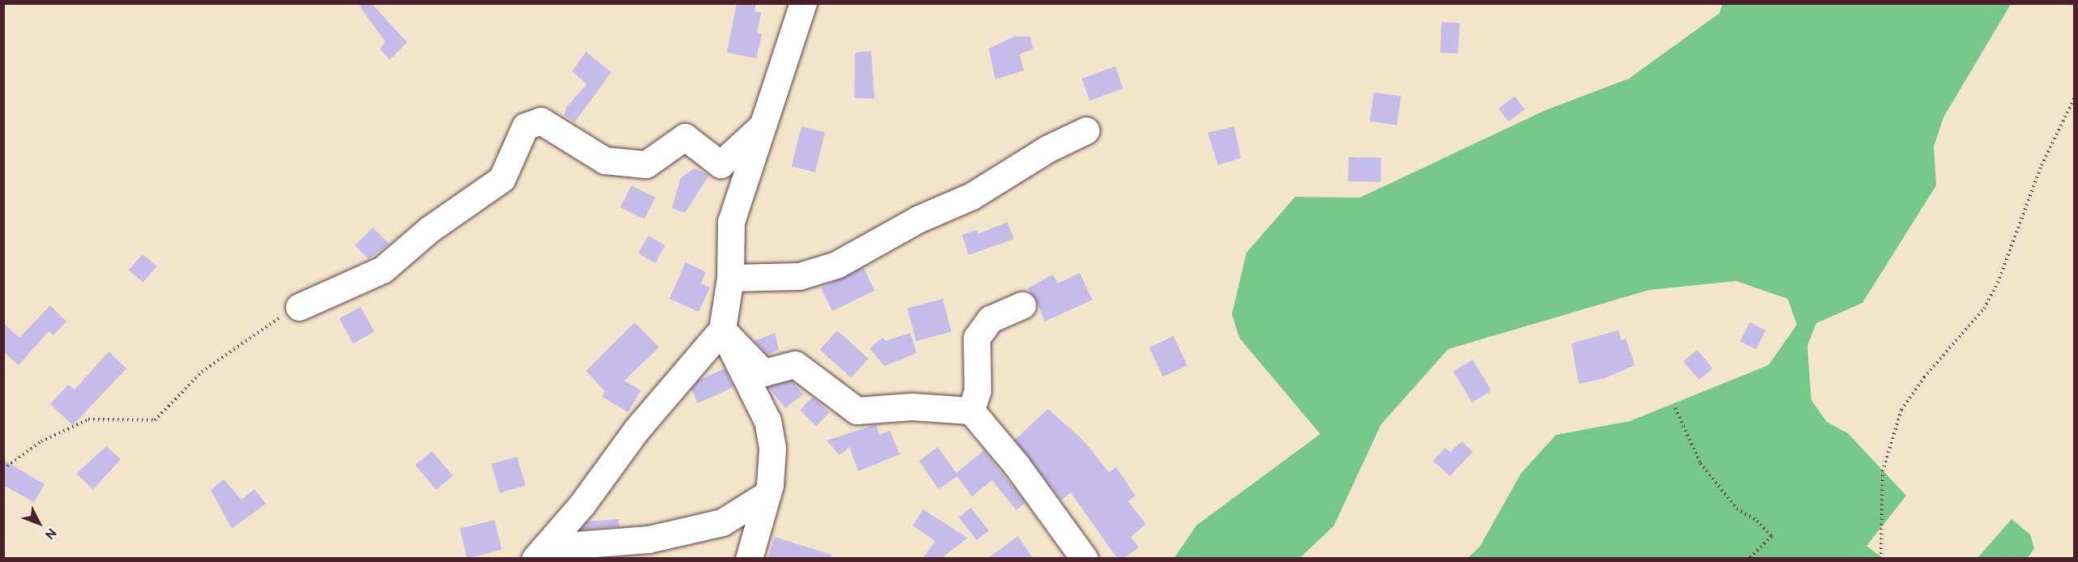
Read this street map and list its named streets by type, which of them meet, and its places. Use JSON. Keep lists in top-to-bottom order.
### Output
{
  "north": "bottom right"
}
